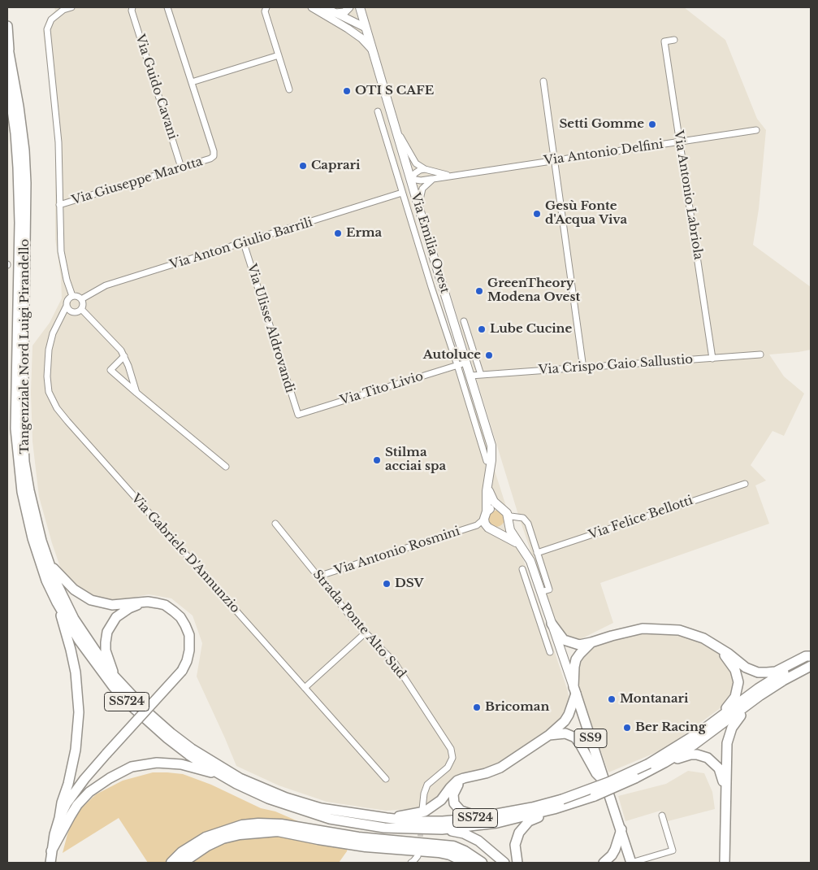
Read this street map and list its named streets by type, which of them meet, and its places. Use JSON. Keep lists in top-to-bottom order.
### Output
{
  "streets": {
    "main road": [
      "Via Emilia Ovest",
      "Tangenziale Nord Luigi Pirandello",
      "SS724",
      "SS9"
    ],
    "street": [
      "Via Guido Cavani",
      "Via Antonio Delfini",
      "Via Giuseppe Marotta",
      "Via Antonio Labriola",
      "Via Anton Giulio Barrili",
      "Via Ulisse Aldrovandi",
      "Via Crispo Gaio Sallustio",
      "Via Tito Livio",
      "Via Felice Bellotti",
      "Via Antonio Rosmini",
      "Via Gabriele D'Annunzio",
      "Strada Ponte Alto Sud"
    ]
  },
  "crossings": [
    ["Via Guido Cavani", "Via Giuseppe Marotta"],
    ["Via Antonio Delfini", "Via Antonio Labriola"],
    ["Via Antonio Delfini", "Via Emilia Ovest"],
    ["Via Antonio Labriola", "Via Crispo Gaio Sallustio"],
    ["Via Emilia Ovest", "Via Anton Giulio Barrili"],
    ["Via Emilia Ovest", "Via Crispo Gaio Sallustio"],
    ["Via Emilia Ovest", "Via Tito Livio"],
    ["Via Anton Giulio Barrili", "Via Ulisse Aldrovandi"],
    ["Via Anton Giulio Barrili", "Via Gabriele D'Annunzio"],
    ["Via Ulisse Aldrovandi", "Via Tito Livio"],
    ["Via Antonio Rosmini", "Strada Ponte Alto Sud"]
  ],
  "places": [
    "OTI S CAFE",
    "Setti Gomme",
    "Caprari",
    "Gesù Fonte d'Acqua Viva",
    "Erma",
    "GreenTheory Modena Ovest",
    "Lube Cucine",
    "Autoluce",
    "Stilma acciai spa",
    "DSV",
    "Montanari",
    "Bricoman",
    "Ber Racing"
  ]
}
